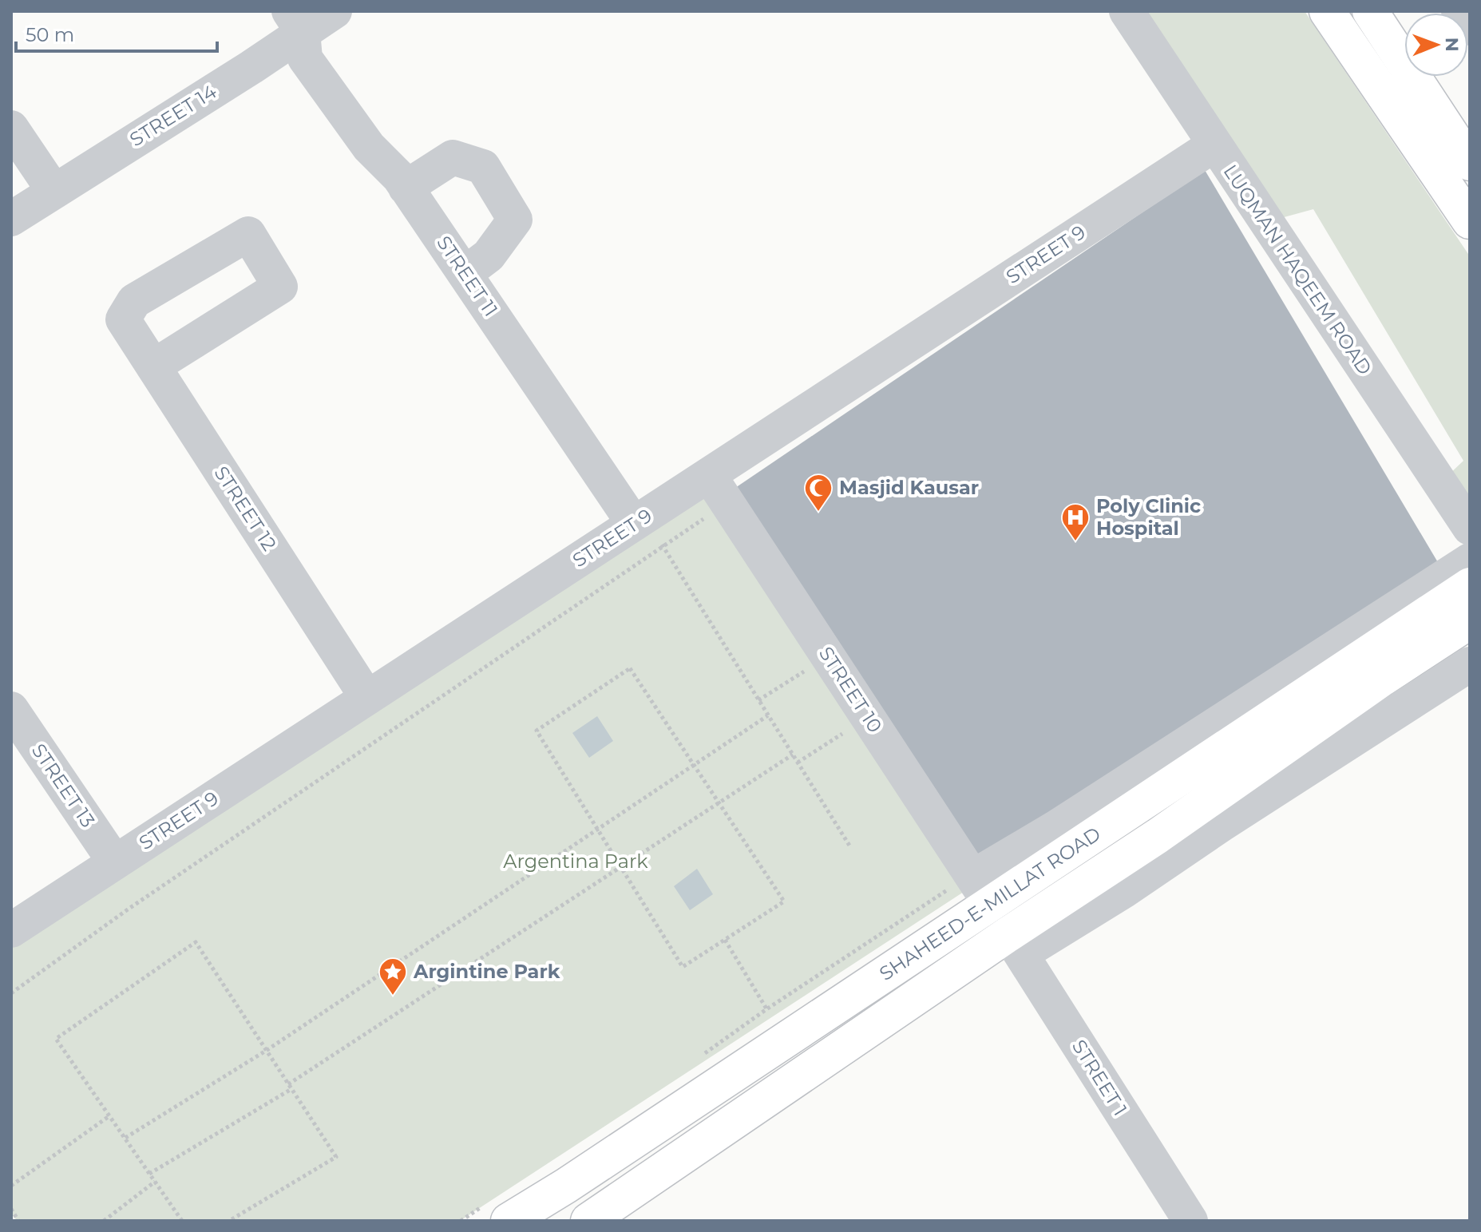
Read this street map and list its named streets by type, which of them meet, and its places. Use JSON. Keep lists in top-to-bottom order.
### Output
{
  "streets": {
    "main road": ["SHAHEED-E-MILLAT ROAD"],
    "street": [
      "STREET 14",
      "STREET 9",
      "LUQMAN HAQEEM ROAD",
      "STREET 11",
      "STREET 12",
      "STREET 10",
      "STREET 13",
      "STREET 1"
    ]
  },
  "crossings": [
    ["STREET 14", "STREET 11"],
    ["STREET 9", "LUQMAN HAQEEM ROAD"],
    ["STREET 9", "STREET 11"],
    ["STREET 9", "STREET 12"],
    ["STREET 9", "STREET 10"],
    ["STREET 9", "STREET 13"],
    ["STREET 10", "SHAHEED-E-MILLAT ROAD"],
    ["SHAHEED-E-MILLAT ROAD", "STREET 1"]
  ],
  "parks": ["Argentina Park"],
  "places": {
    "mosque": ["Masjid Kausar"],
    "hospital": ["Poly Clinic Hospital"],
    "place": ["Argintine Park"]
  },
  "scale_bar": "50 m",
  "north": "right"
}
